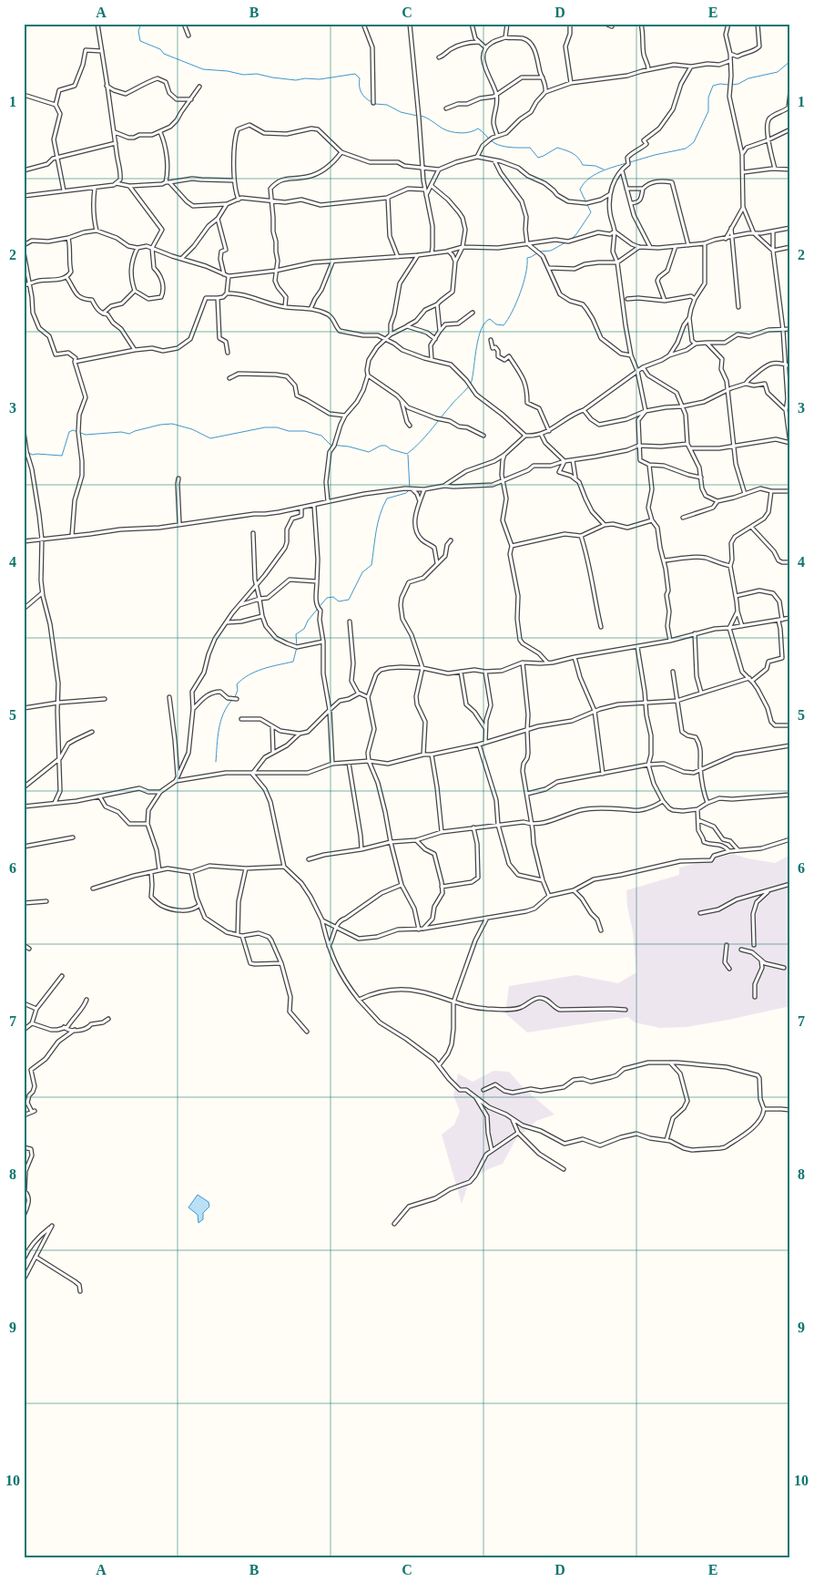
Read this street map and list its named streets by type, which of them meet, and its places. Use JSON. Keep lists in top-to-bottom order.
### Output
{
  "grid": {
    "columns": [
      "A",
      "B",
      "C",
      "D",
      "E"
    ],
    "rows": [
      "1",
      "2",
      "3",
      "4",
      "5",
      "6",
      "7",
      "8",
      "9",
      "10"
    ]
  }
}
